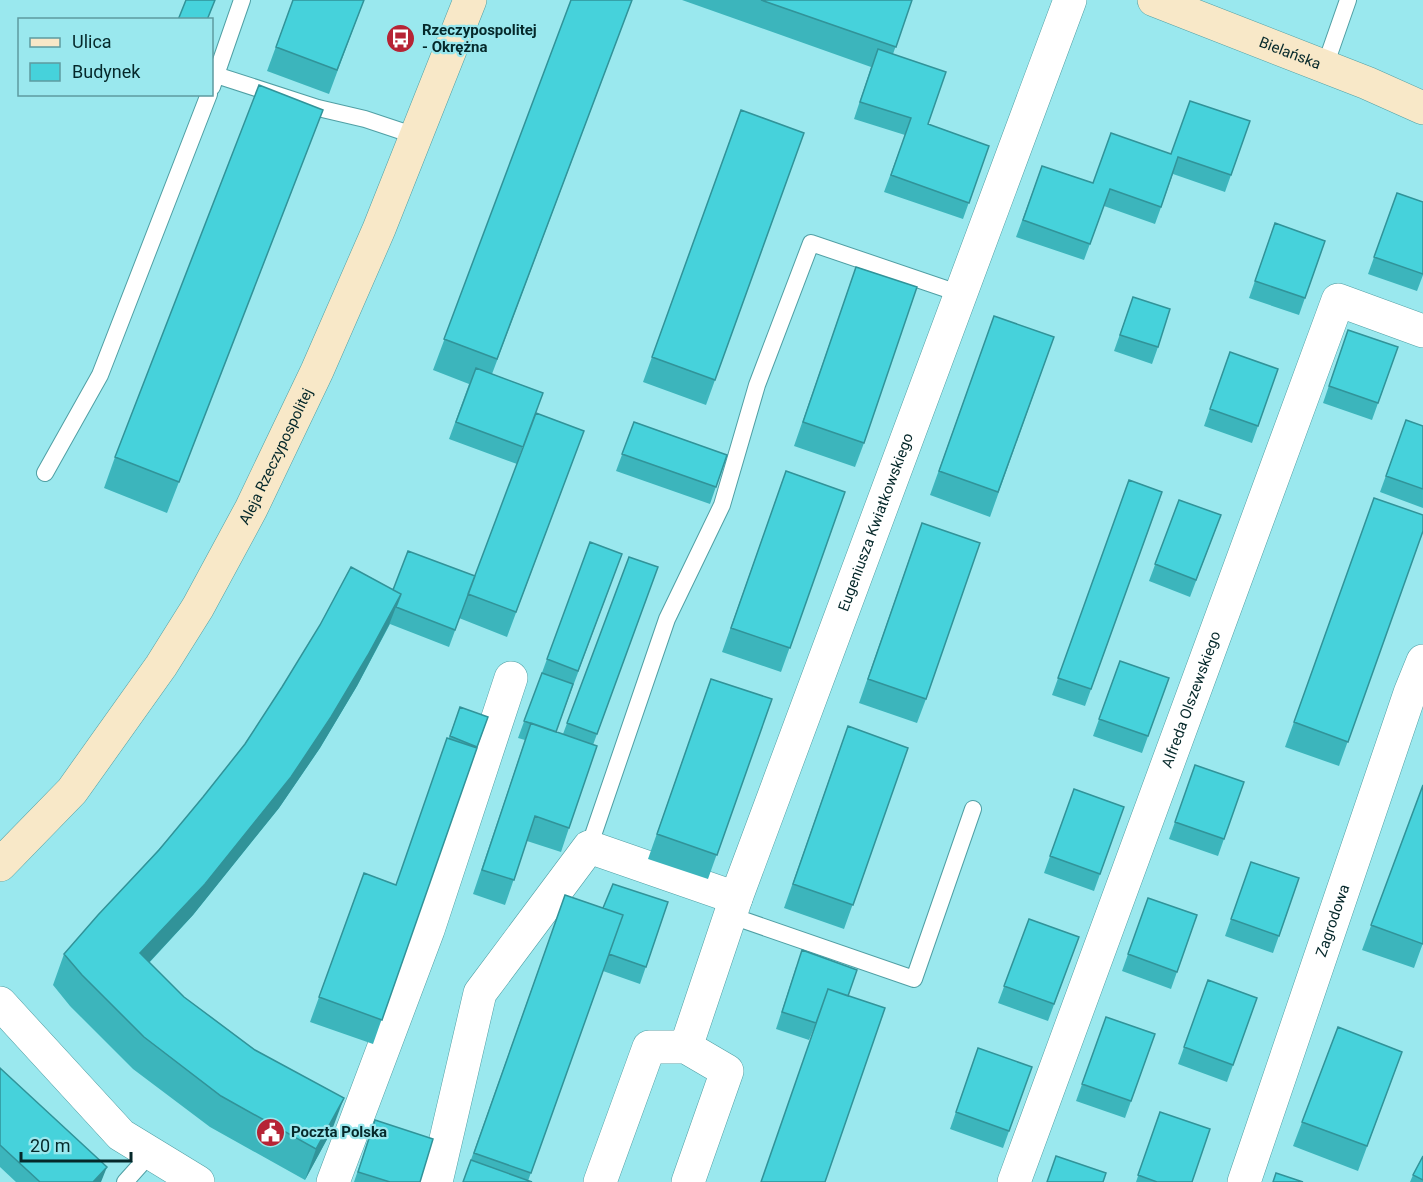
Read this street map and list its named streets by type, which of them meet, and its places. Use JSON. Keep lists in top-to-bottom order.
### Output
{
  "streets": {
    "street": [
      "Bielańska",
      "Aleja Rzeczypospolitej",
      "Eugeniusza Kwiatkowskiego",
      "Alfreda Olszewskiego",
      "Zagrodowa"
    ]
  },
  "places": {
    "bus stop": ["Rzeczypospolitej - Okrężna"],
    "public building": ["Poczta Polska"]
  },
  "legend": ["Ulica", "Budynek"],
  "scale_bar": "20 m"
}
